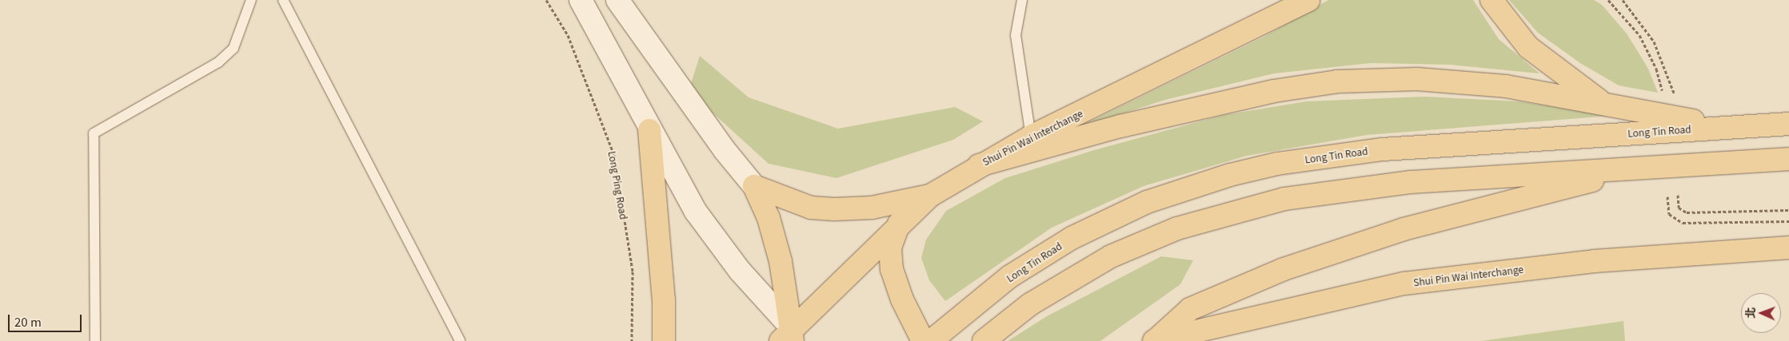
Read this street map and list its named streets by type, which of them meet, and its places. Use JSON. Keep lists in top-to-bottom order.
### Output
{
  "streets": {
    "main road": ["Long Tin Road", "Shui Pin Wai Interchange"],
    "path": ["Long Ping Road"]
  },
  "scale_bar": "20 m",
  "north": "left"
}
